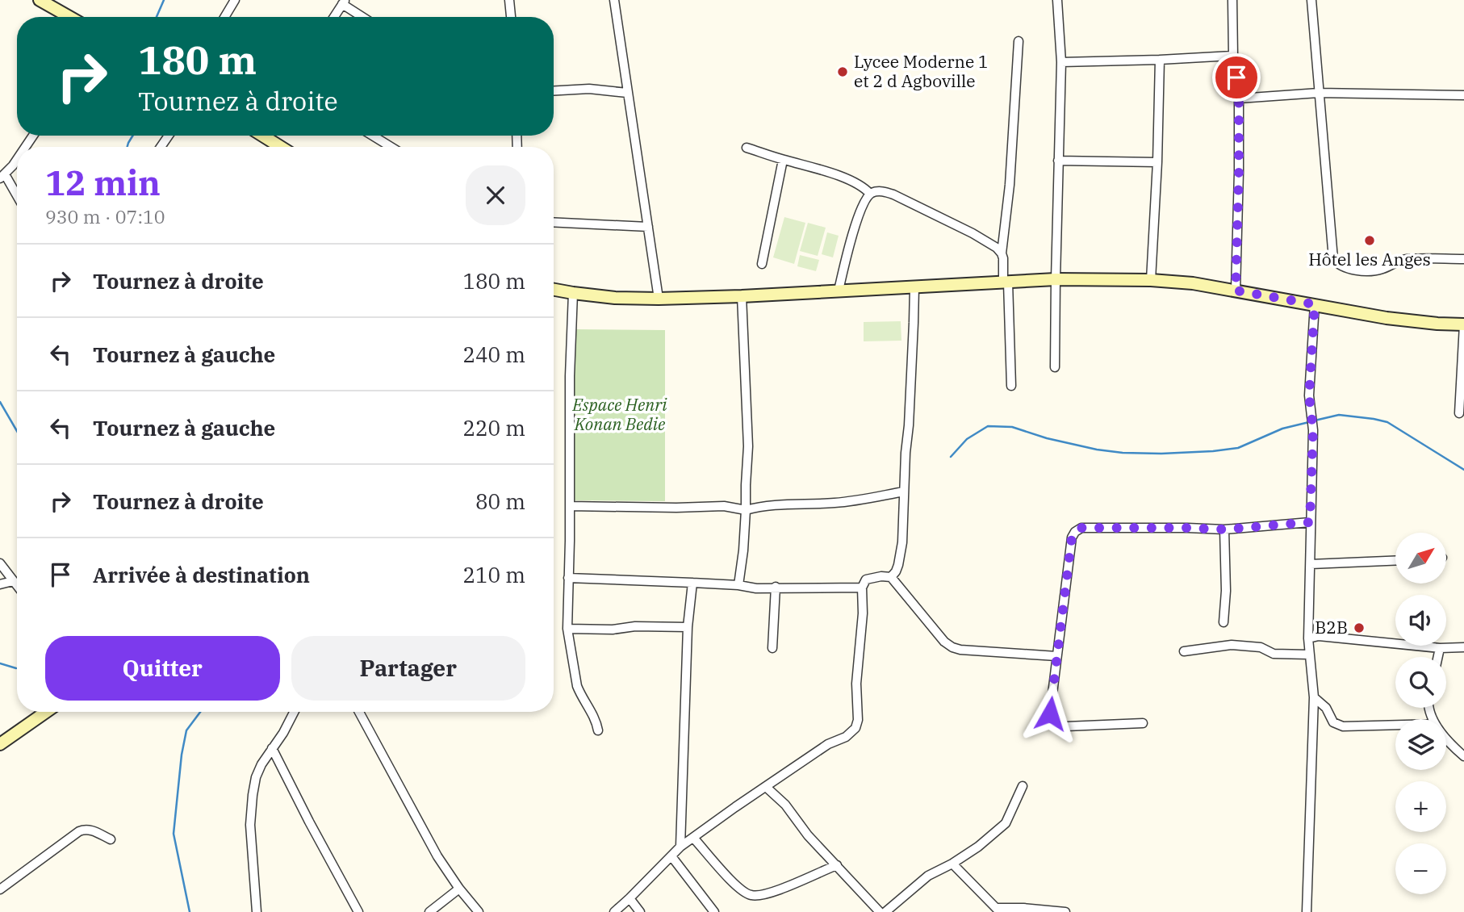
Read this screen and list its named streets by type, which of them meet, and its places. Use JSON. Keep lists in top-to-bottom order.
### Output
{
  "parks": ["Espace Henri Konan Bedie"],
  "places": ["Lycee Moderne 1 et 2 d Agboville", "Hôtel les Anges", "B2B"],
  "north": "top right",
  "page": {
    "turn": ["180 m", "Tournez à droite"],
    "heading": ["12 min", "930 m · 07:10"],
    "list": [
      {
        "name": "Tournez à droite",
        "value": "180 m"
      },
      {
        "name": "Tournez à gauche",
        "value": "240 m"
      },
      {
        "name": "Tournez à gauche",
        "value": "220 m"
      },
      {
        "name": "Tournez à droite",
        "value": "80 m"
      },
      {
        "name": "Arrivée à destination",
        "value": "210 m"
      }
    ],
    "map_buttons": ["+", "−"],
    "buttons": ["Quitter", "Partager"]
  }
}
